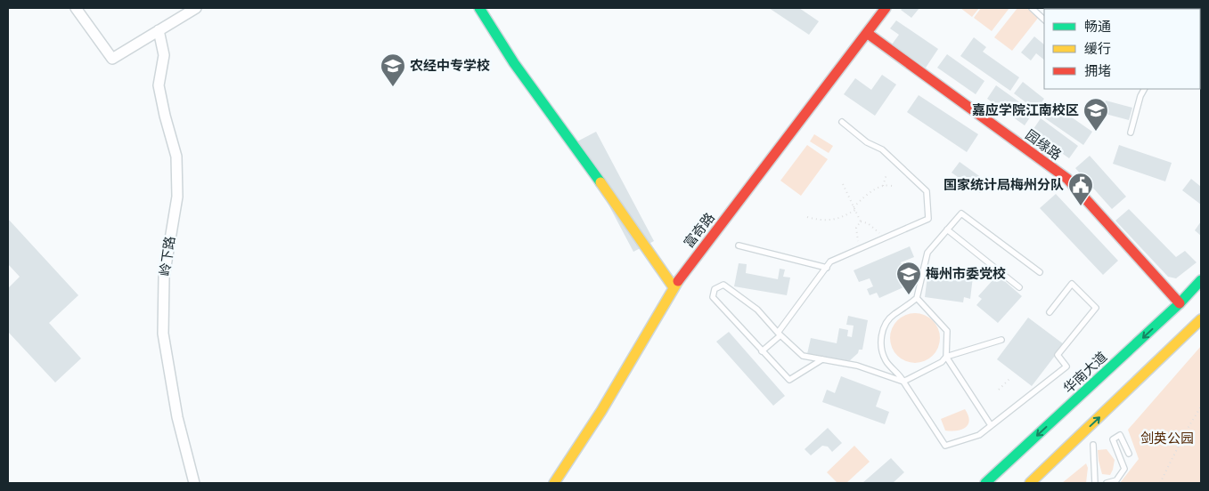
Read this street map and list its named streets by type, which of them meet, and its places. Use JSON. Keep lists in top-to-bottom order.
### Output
{
  "streets": {
    "street": [
      "园缘路",
      "富奇路",
      "岭下路",
      "华南大道"
    ]
  },
  "crossings": [
    ["园缘路", "富奇路"],
    ["园缘路", "华南大道"]
  ],
  "parks": ["剑英公园"],
  "places": {
    "school or university": ["农经中专学校", "嘉应学院江南校区", "梅州市委党校"],
    "public building": ["国家统计局梅州分队"]
  },
  "legend": ["畅通", "缓行", "拥堵"]
}
